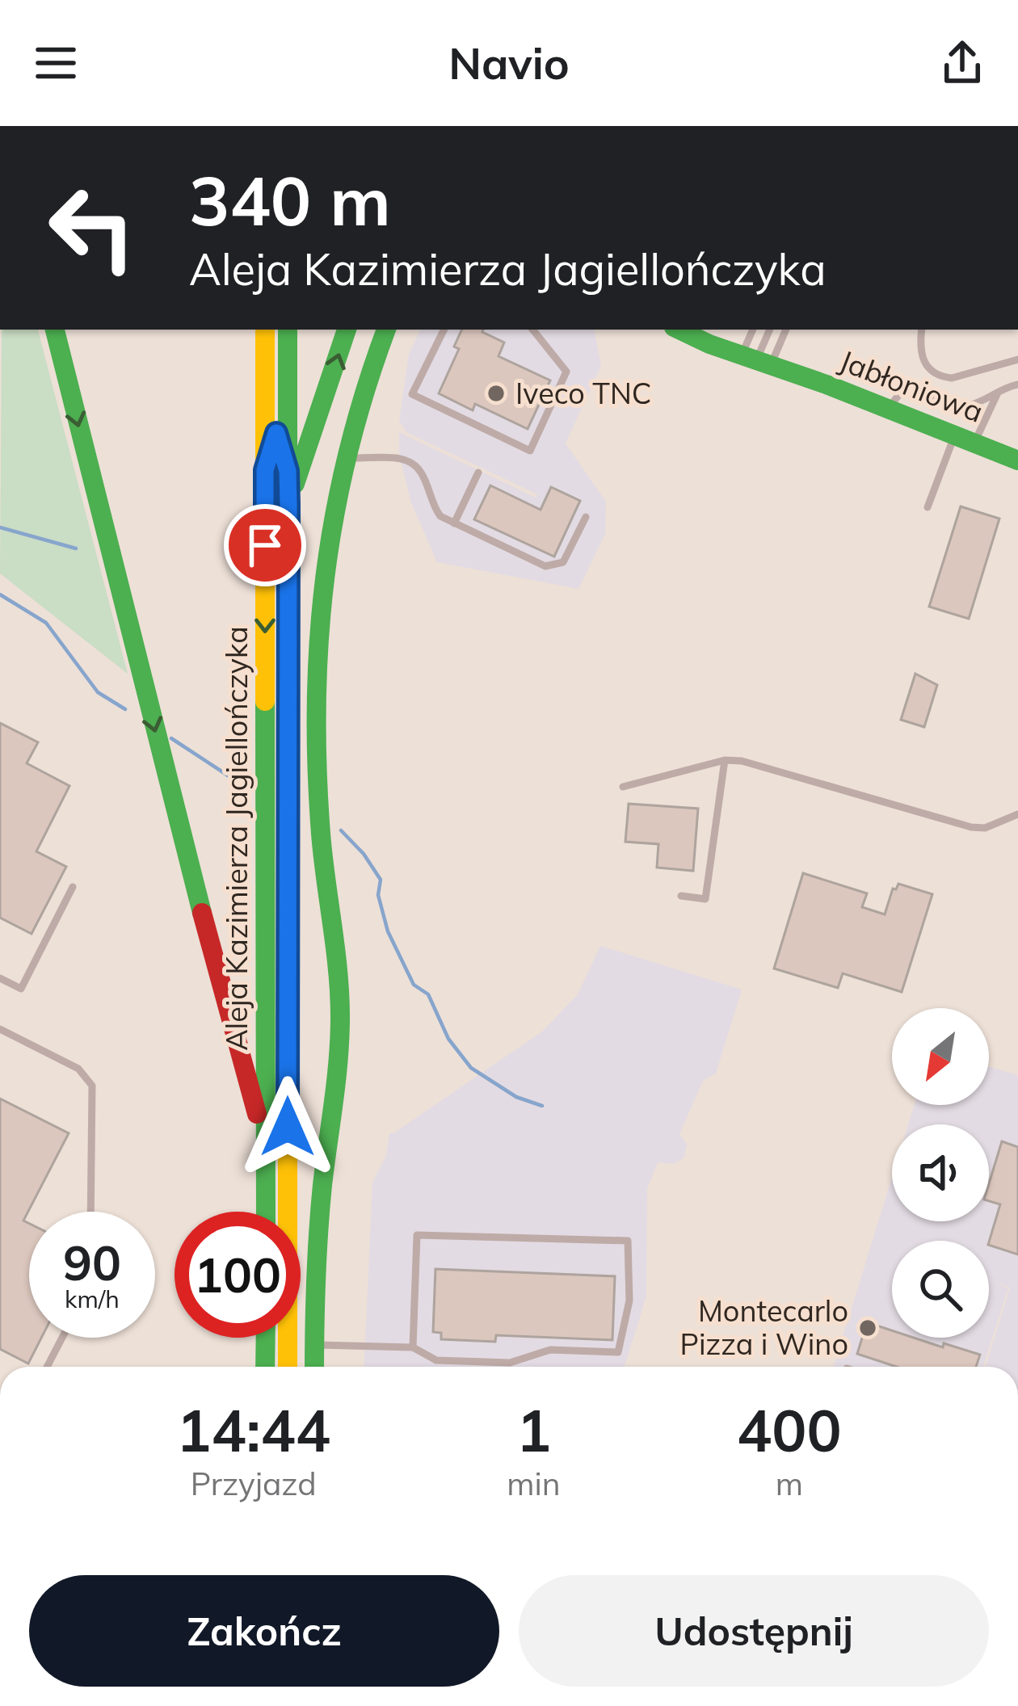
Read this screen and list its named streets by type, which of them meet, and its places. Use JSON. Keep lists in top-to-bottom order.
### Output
{
  "streets": {
    "main road": ["Jabłoniowa", "Aleja Kazimierza Jagiellończyka"]
  },
  "places": ["Iveco TNC", "Montecarlo Pizza i Wino"],
  "north": "bottom left",
  "page": {
    "header": "Navio",
    "turn": ["340 m", "Aleja Kazimierza Jagiellończyka"],
    "speed": "90 km/h",
    "limit": "100",
    "eta": [
      "14:44",
      "Przyjazd",
      "1",
      "min",
      "400",
      "m"
    ],
    "buttons": ["Zakończ", "Udostępnij"]
  }
}
